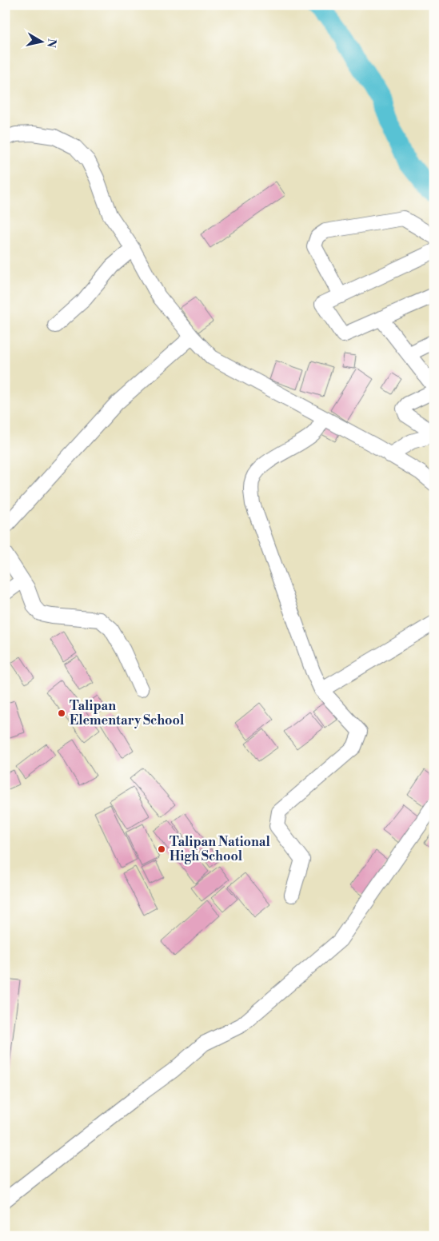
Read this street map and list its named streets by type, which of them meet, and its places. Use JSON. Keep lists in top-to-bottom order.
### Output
{
  "places": ["Talipan Elementary School", "Talipan National High School"],
  "north": "right"
}
